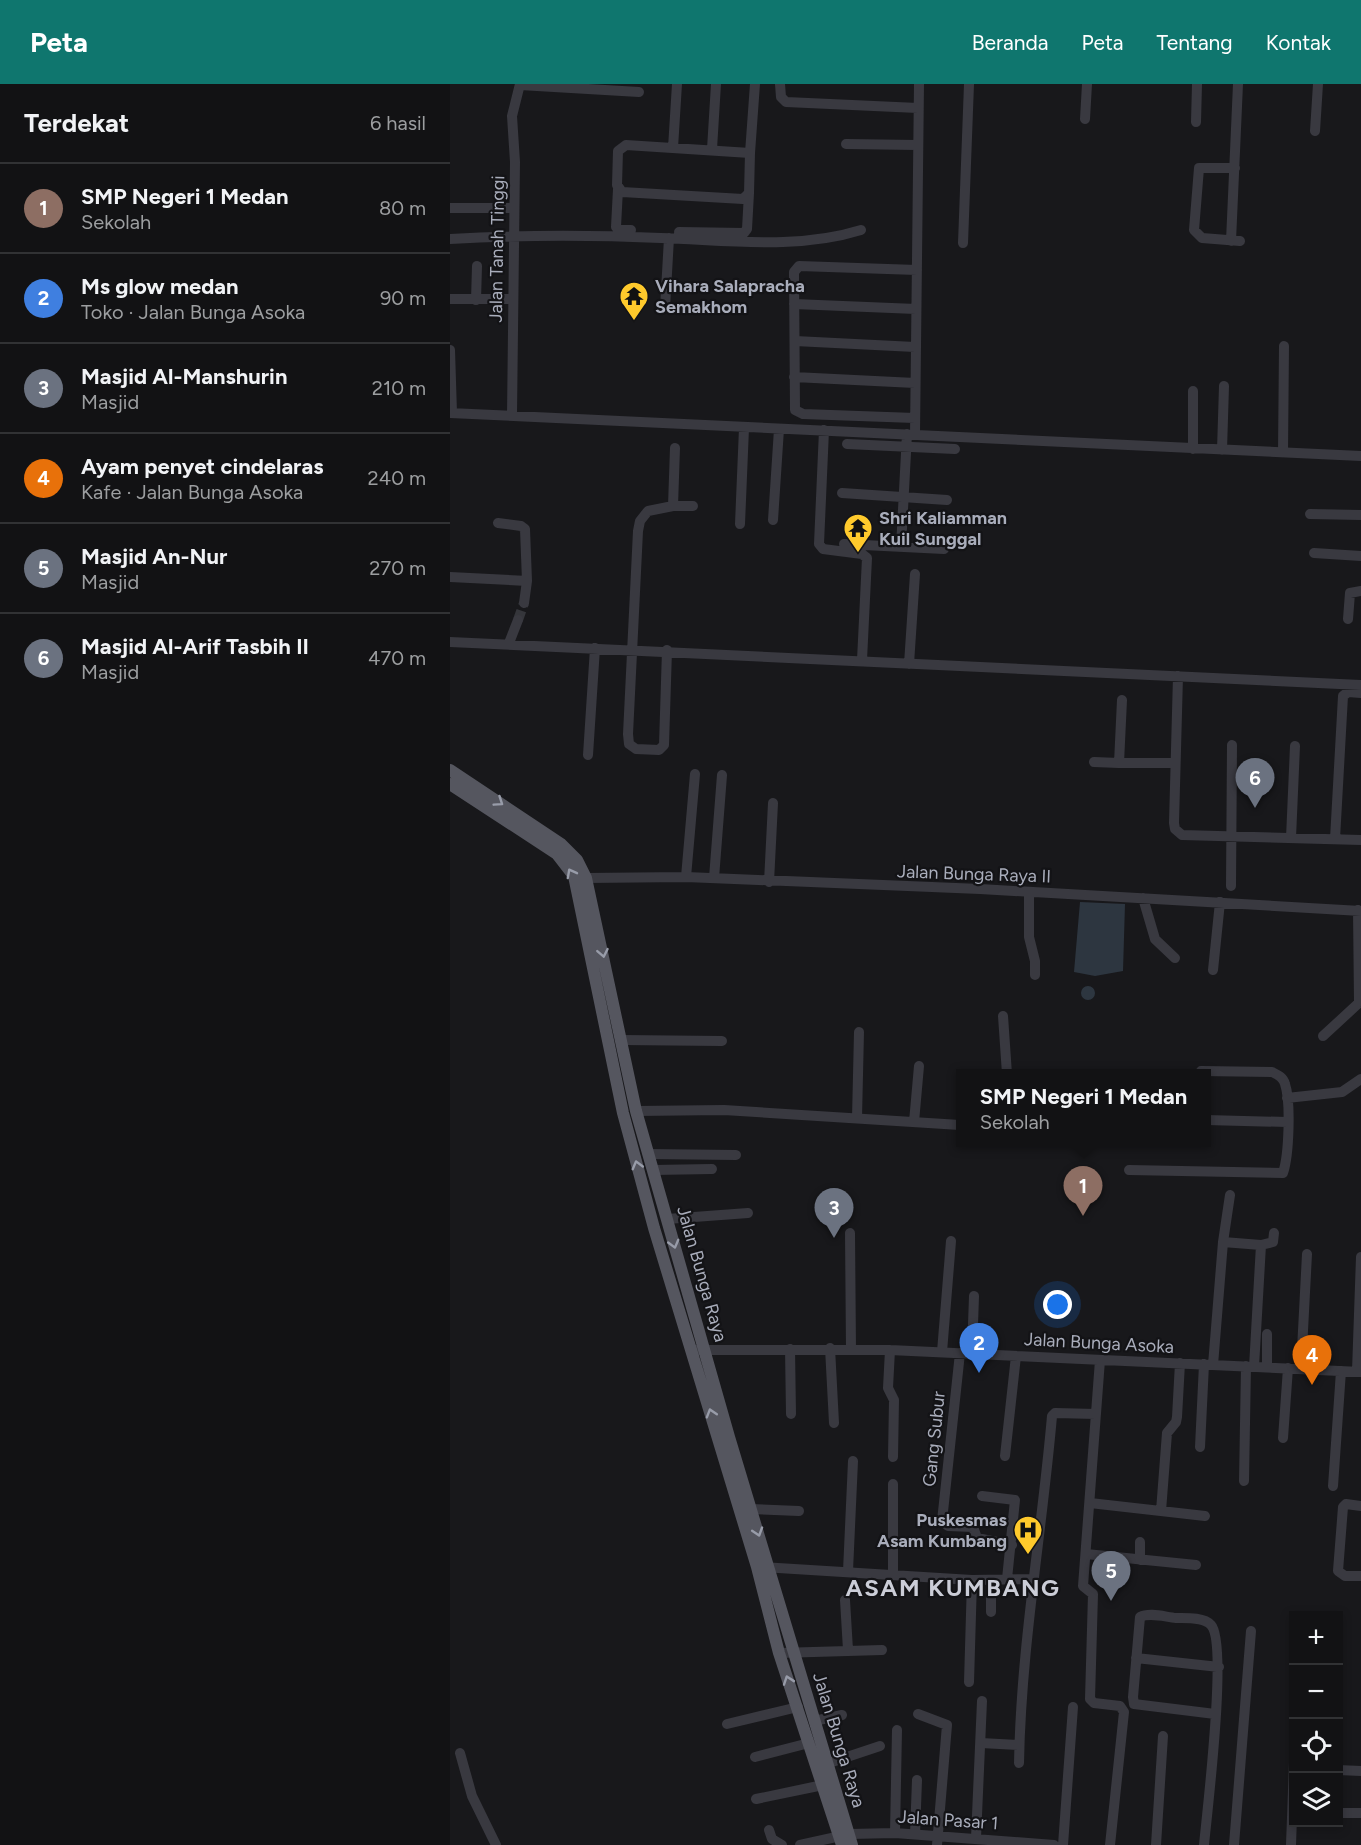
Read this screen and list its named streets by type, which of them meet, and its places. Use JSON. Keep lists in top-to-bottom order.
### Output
{
  "streets": {
    "main road": ["Jalan Bunga Raya"],
    "street": [
      "Jalan Tanah Tinggi",
      "Jalan Bunga Raya II",
      "Jalan Bunga Asoka",
      "Gang Subur",
      "Jalan Pasar 1"
    ]
  },
  "crossings": [
    ["Jalan Bunga Raya II", "Jalan Bunga Raya"],
    ["Jalan Bunga Raya", "Jalan Bunga Asoka"],
    ["Jalan Bunga Raya", "Jalan Pasar 1"],
    ["Jalan Bunga Asoka", "Gang Subur"]
  ],
  "districts": ["ASAM KUMBANG"],
  "places": {
    "temple": ["Vihara Salapracha Semakhom", "Shri Kaliamman Kuil Sunggal"],
    "hospital": ["Puskesmas Asam Kumbang"]
  },
  "page": {
    "header": "Peta",
    "nav": [
      "Beranda",
      "Peta",
      "Tentang",
      "Kontak"
    ],
    "heading": ["Terdekat", "6 hasil"],
    "list": [
      {
        "mark": "1",
        "name": "SMP Negeri 1 Medan",
        "note": "Sekolah",
        "value": "80 m"
      },
      {
        "mark": "2",
        "name": "Ms glow medan",
        "note": "Toko · Jalan Bunga Asoka",
        "value": "90 m"
      },
      {
        "mark": "3",
        "name": "Masjid Al-Manshurin",
        "note": "Masjid",
        "value": "210 m"
      },
      {
        "mark": "4",
        "name": "Ayam penyet cindelaras",
        "note": "Kafe · Jalan Bunga Asoka",
        "value": "240 m"
      },
      {
        "mark": "5",
        "name": "Masjid An-Nur",
        "note": "Masjid",
        "value": "270 m"
      },
      {
        "mark": "6",
        "name": "Masjid Al-Arif Tasbih II",
        "note": "Masjid",
        "value": "470 m"
      }
    ],
    "pins": [
      "6",
      "1",
      "3",
      "2",
      "4",
      "5"
    ],
    "popup": ["SMP Negeri 1 Medan", "Sekolah"],
    "map_buttons": ["+", "−"]
  }
}
